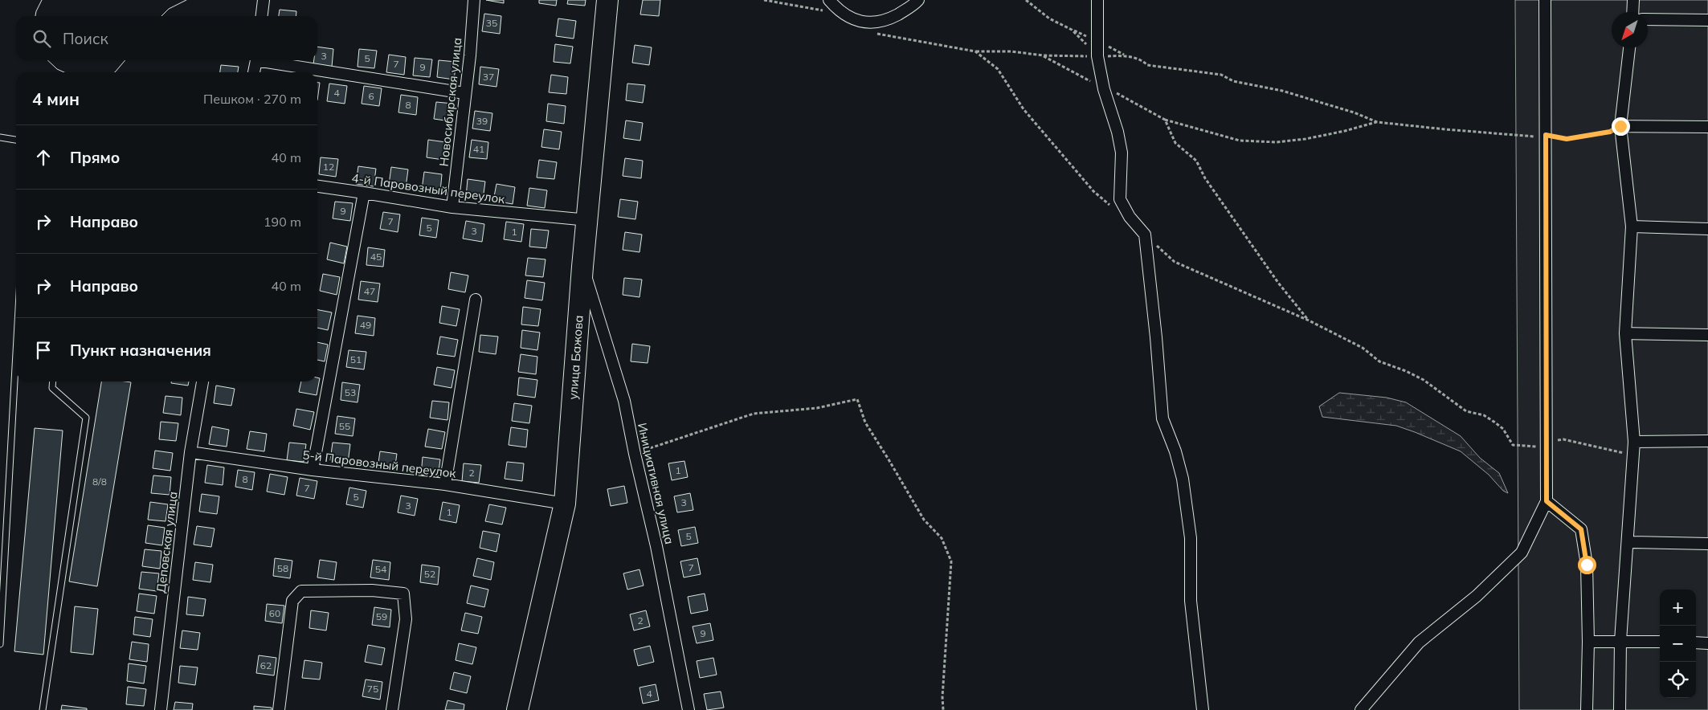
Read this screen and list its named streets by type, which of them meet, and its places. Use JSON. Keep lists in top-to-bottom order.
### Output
{
  "streets": {
    "highway": ["улица Бажова"],
    "street": [
      "Новосибирская улица",
      "4-й Паровозный переулок",
      "5-й Паровозный переулок",
      "Инициативная улица",
      "Деповская улица"
    ]
  },
  "crossings": [
    ["Новосибирская улица", "4-й Паровозный переулок"],
    ["4-й Паровозный переулок", "улица Бажова"],
    ["улица Бажова", "5-й Паровозный переулок"],
    ["улица Бажова", "Инициативная улица"],
    ["5-й Паровозный переулок", "Деповская улица"]
  ],
  "house_numbers": [
    "35",
    "3",
    "5",
    "7",
    "9",
    "37",
    "4",
    "6",
    "8",
    "39",
    "41",
    "12",
    "9",
    "7",
    "5",
    "3",
    "1",
    "45",
    "47",
    "49",
    "51",
    "53",
    "55",
    "1",
    "2",
    "8",
    "8/8",
    "7",
    "5",
    "3",
    "3",
    "1",
    "5",
    "7",
    "58",
    "54",
    "52",
    "60",
    "59",
    "2",
    "9",
    "62",
    "75",
    "4"
  ],
  "north": "bottom left",
  "page": {
    "search": "Поиск",
    "heading": ["4 мин", "Пешком · 270 m"],
    "list": [
      ["Прямо", "40 m"],
      ["Направо", "190 m"],
      ["Направо", "40 m"],
      "Пункт назначения"
    ],
    "map_buttons": ["+", "−"]
  }
}
